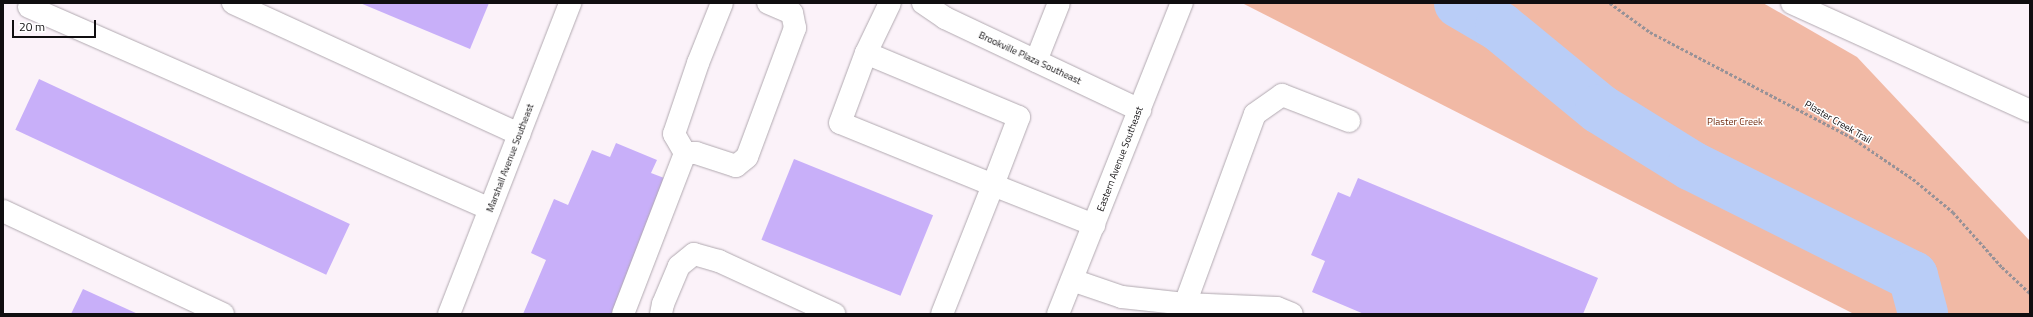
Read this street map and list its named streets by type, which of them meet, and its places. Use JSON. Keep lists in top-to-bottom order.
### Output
{
  "streets": {
    "street": ["Brookville Plaza Southeast", "Marshall Avenue Southeast", "Eastern Avenue Southeast"],
    "path": ["Plaster Creek Trail"]
  },
  "crossings": [
    ["Brookville Plaza Southeast", "Eastern Avenue Southeast"]
  ],
  "parks": ["Plaster Creek"],
  "scale_bar": "20 m"
}
